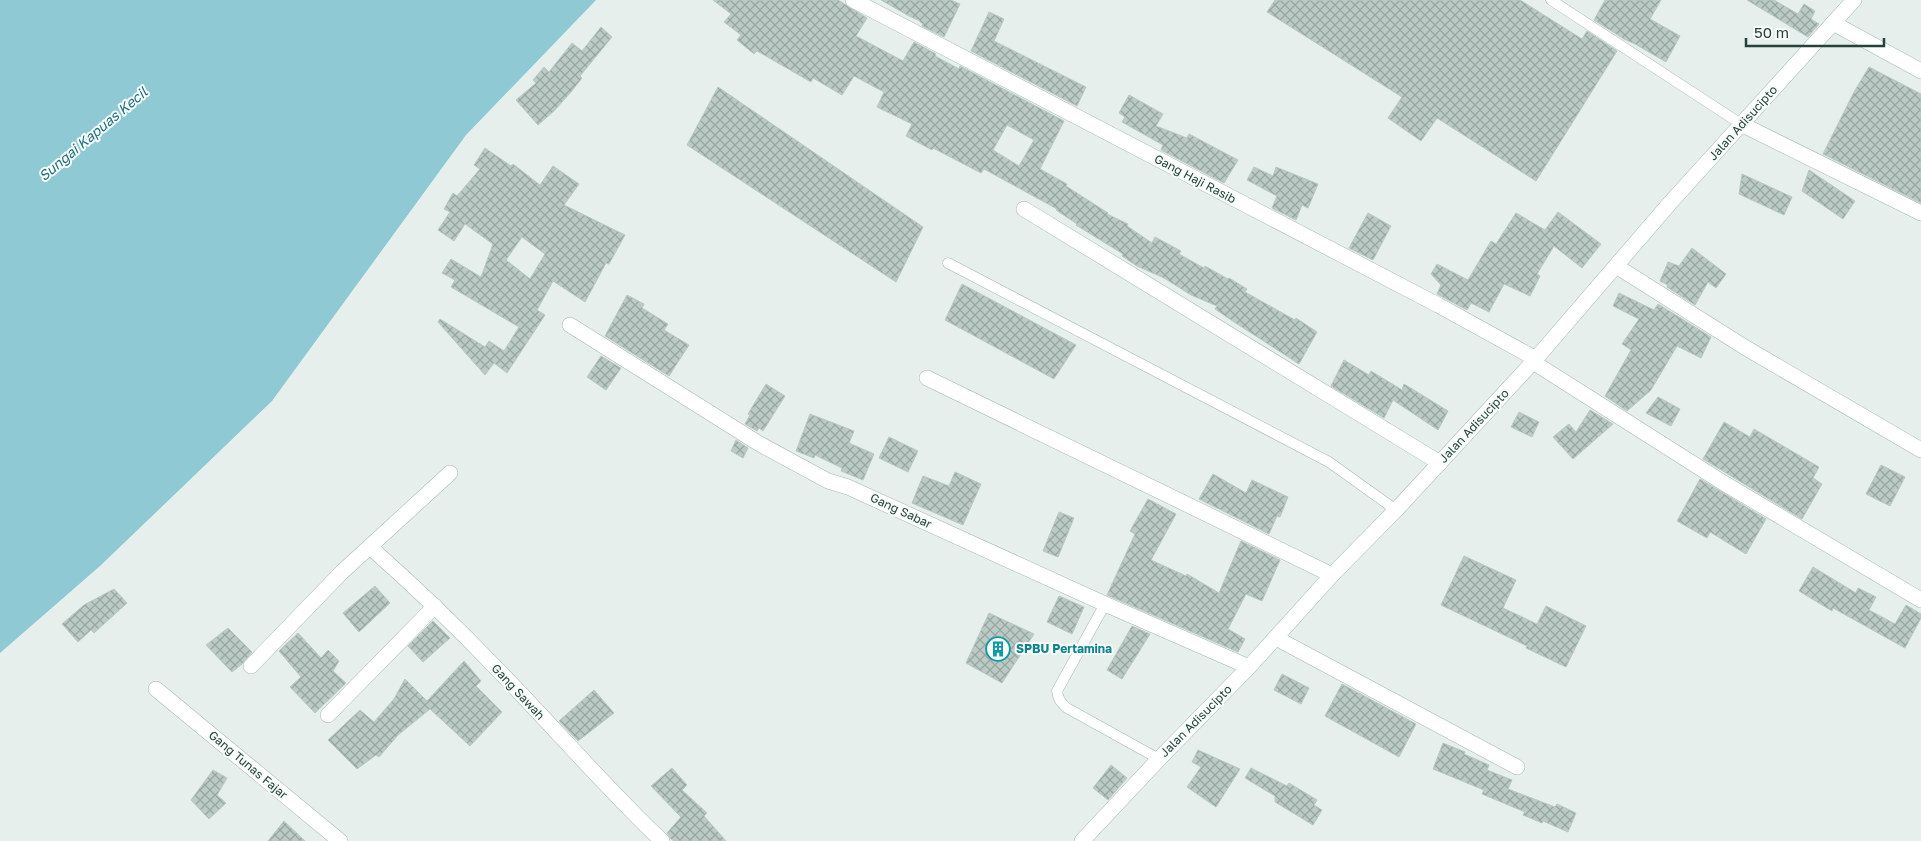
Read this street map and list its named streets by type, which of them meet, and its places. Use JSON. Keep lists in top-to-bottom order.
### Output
{
  "streets": {
    "street": [
      "Jalan Adisucipto",
      "Gang Haji Rasib",
      "Gang Sabar",
      "Gang Sawah",
      "Gang Tunas Fajar"
    ]
  },
  "crossings": [
    ["Jalan Adisucipto", "Gang Haji Rasib"],
    ["Jalan Adisucipto", "Gang Sabar"]
  ],
  "water": ["Sungai Kapuas Kecil"],
  "places": {
    "building": ["SPBU Pertamina"]
  },
  "scale_bar": "50 m"
}
